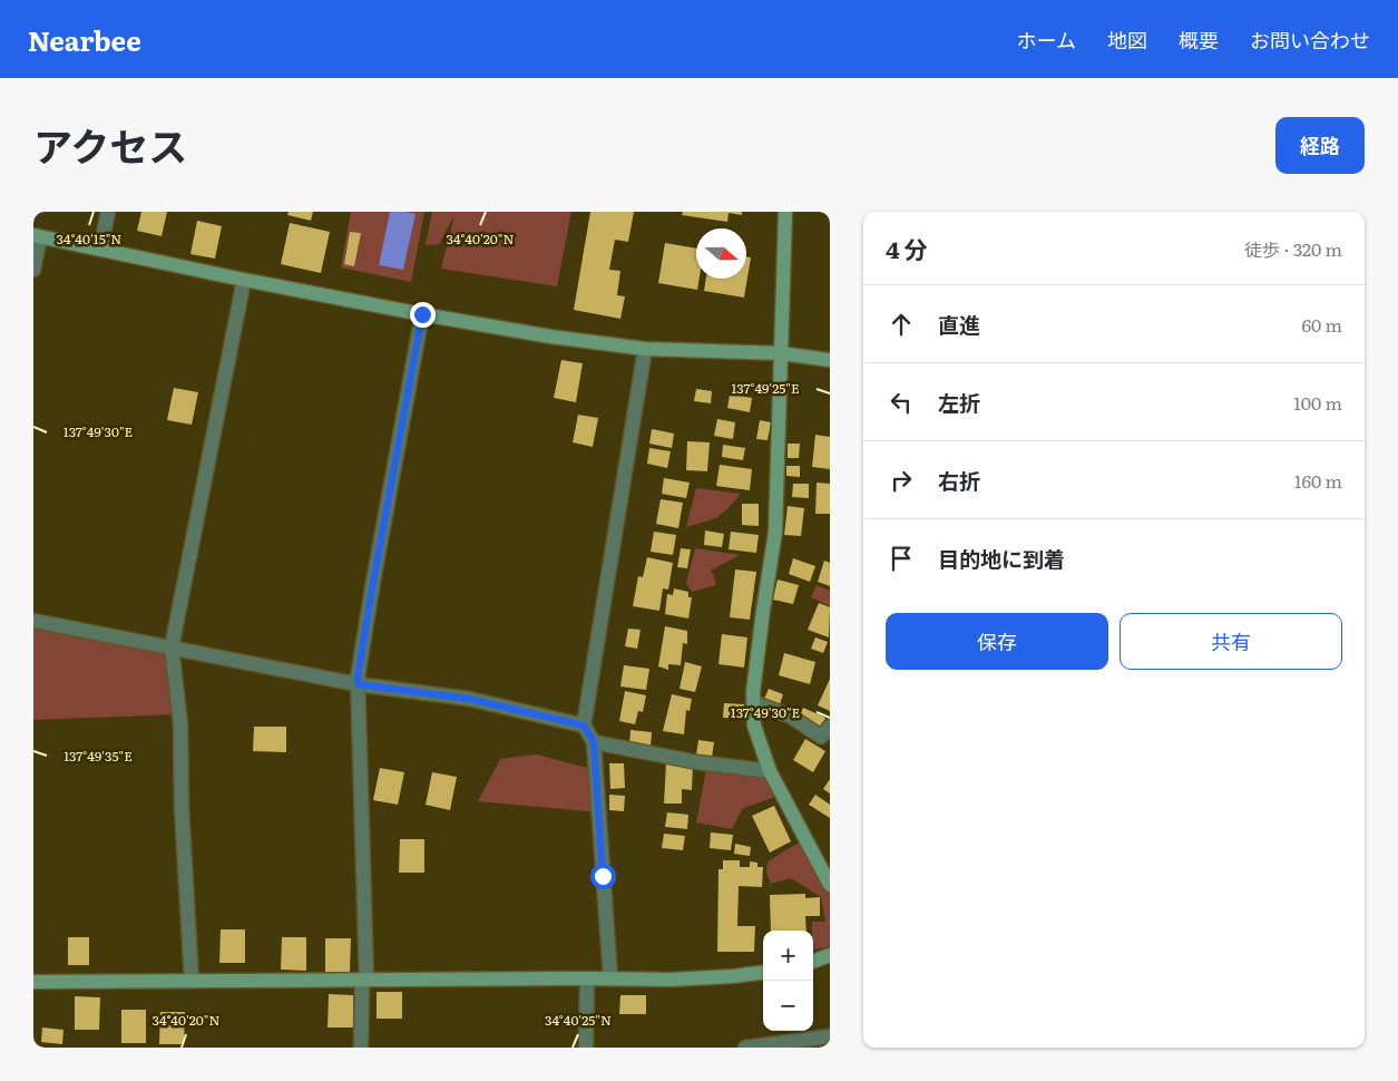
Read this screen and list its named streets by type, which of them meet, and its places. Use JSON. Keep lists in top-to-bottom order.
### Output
{
  "north": "right",
  "page": {
    "header": "Nearbee",
    "nav": [
      "ホーム",
      "地図",
      "概要",
      "お問い合わせ"
    ],
    "title": "アクセス",
    "buttons": [
      "経路",
      ["保存", "共有"]
    ],
    "heading": ["4 分", "徒歩 · 320 m"],
    "list": [
      ["直進", "60 m"],
      ["左折", "100 m"],
      ["右折", "160 m"],
      "目的地に到着"
    ],
    "map_buttons": ["+", "−"]
  },
  "coordinates": [
    "34°40'15\"N",
    "34°40'20\"N",
    "137°49'25\"E",
    "137°49'30\"E",
    "137°49'35\"E",
    "34°40'25\"N"
  ]
}
